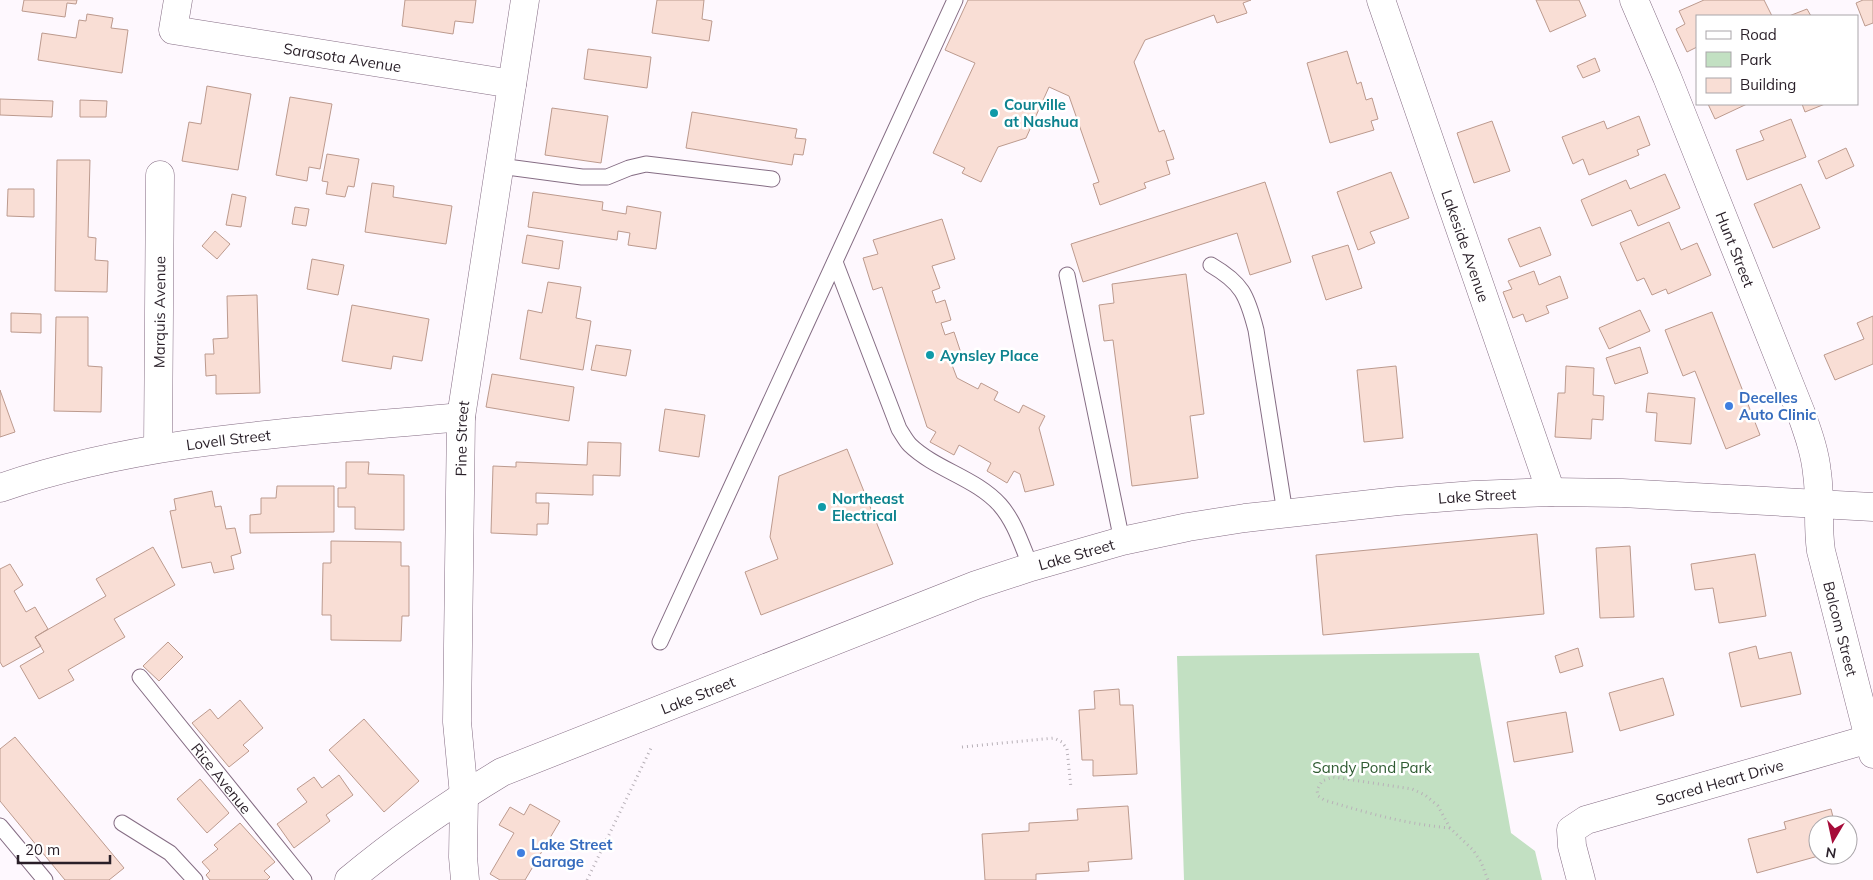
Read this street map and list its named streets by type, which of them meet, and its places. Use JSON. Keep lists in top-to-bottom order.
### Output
{
  "streets": {
    "street": [
      "Sarasota Avenue",
      "Lakeside Avenue",
      "Hunt Street",
      "Marquis Avenue",
      "Pine Street",
      "Lovell Street",
      "Lake Street",
      "Balcom Street",
      "Sacred Heart Drive"
    ],
    "lane": ["Rice Avenue"]
  },
  "crossings": [
    ["Sarasota Avenue", "Pine Street"],
    ["Lakeside Avenue", "Lake Street"],
    ["Hunt Street", "Lake Street"],
    ["Hunt Street", "Balcom Street"],
    ["Marquis Avenue", "Lovell Street"],
    ["Pine Street", "Lovell Street"],
    ["Pine Street", "Lake Street"],
    ["Lake Street", "Balcom Street"],
    ["Balcom Street", "Sacred Heart Drive"]
  ],
  "parks": ["Sandy Pond Park"],
  "places": [
    "Courville at Nashua",
    "Aynsley Place",
    "Decelles Auto Clinic",
    "Northeast Electrical",
    "Lake Street Garage"
  ],
  "legend": ["Road", "Park", "Building"],
  "scale_bar": "20 m",
  "north": "bottom"
}
